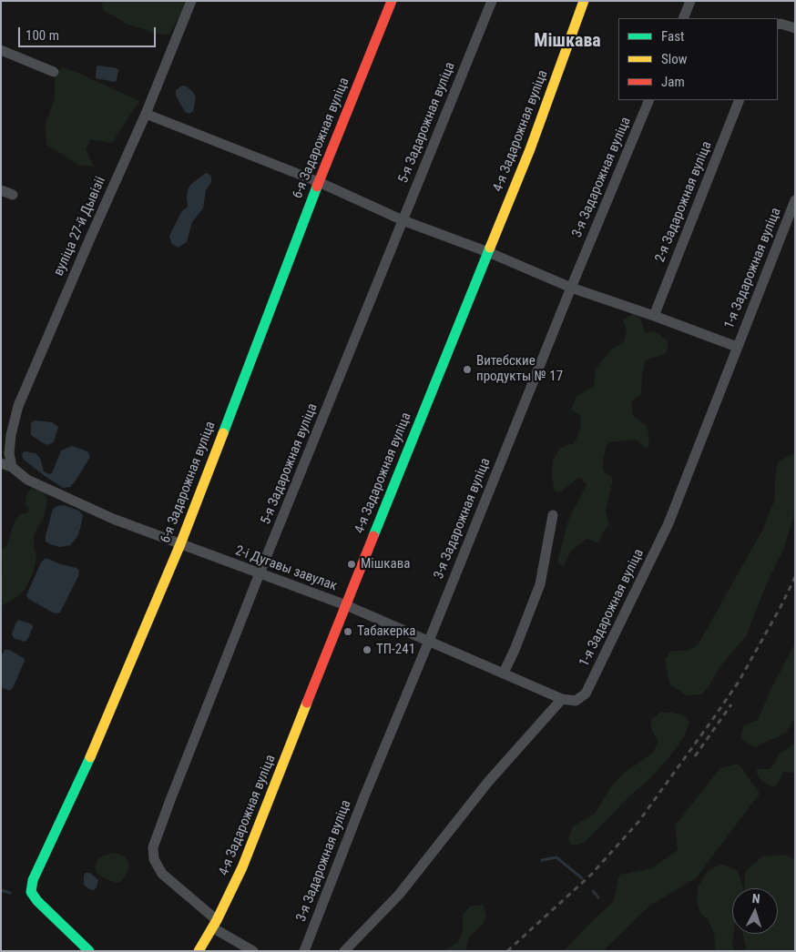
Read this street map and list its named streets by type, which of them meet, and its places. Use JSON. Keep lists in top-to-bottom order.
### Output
{
  "streets": {
    "street": [
      "5-я Задарожная вуліца",
      "4-я Задарожная вуліца",
      "6-я Задарожная вуліца",
      "3-я Задарожная вуліца",
      "2-я Задарожная вуліца",
      "вуліца 27-й Дывізіі",
      "1-я Задарожная вуліца",
      "2-і Дугавы завулак"
    ]
  },
  "crossings": [
    ["5-я Задарожная вуліца", "4-я Задарожная вуліца"],
    ["5-я Задарожная вуліца", "2-і Дугавы завулак"],
    ["4-я Задарожная вуліца", "2-і Дугавы завулак"],
    ["6-я Задарожная вуліца", "2-і Дугавы завулак"],
    ["3-я Задарожная вуліца", "2-і Дугавы завулак"],
    ["вуліца 27-й Дывізіі", "2-і Дугавы завулак"],
    ["1-я Задарожная вуліца", "2-і Дугавы завулак"]
  ],
  "districts": ["Мішкава"],
  "places": [
    "Витебские продукты № 17",
    "Мішкава",
    "Табакерка",
    "ТП-241"
  ],
  "legend": ["Fast", "Slow", "Jam"],
  "scale_bar": "100 m",
  "north": "top"
}
